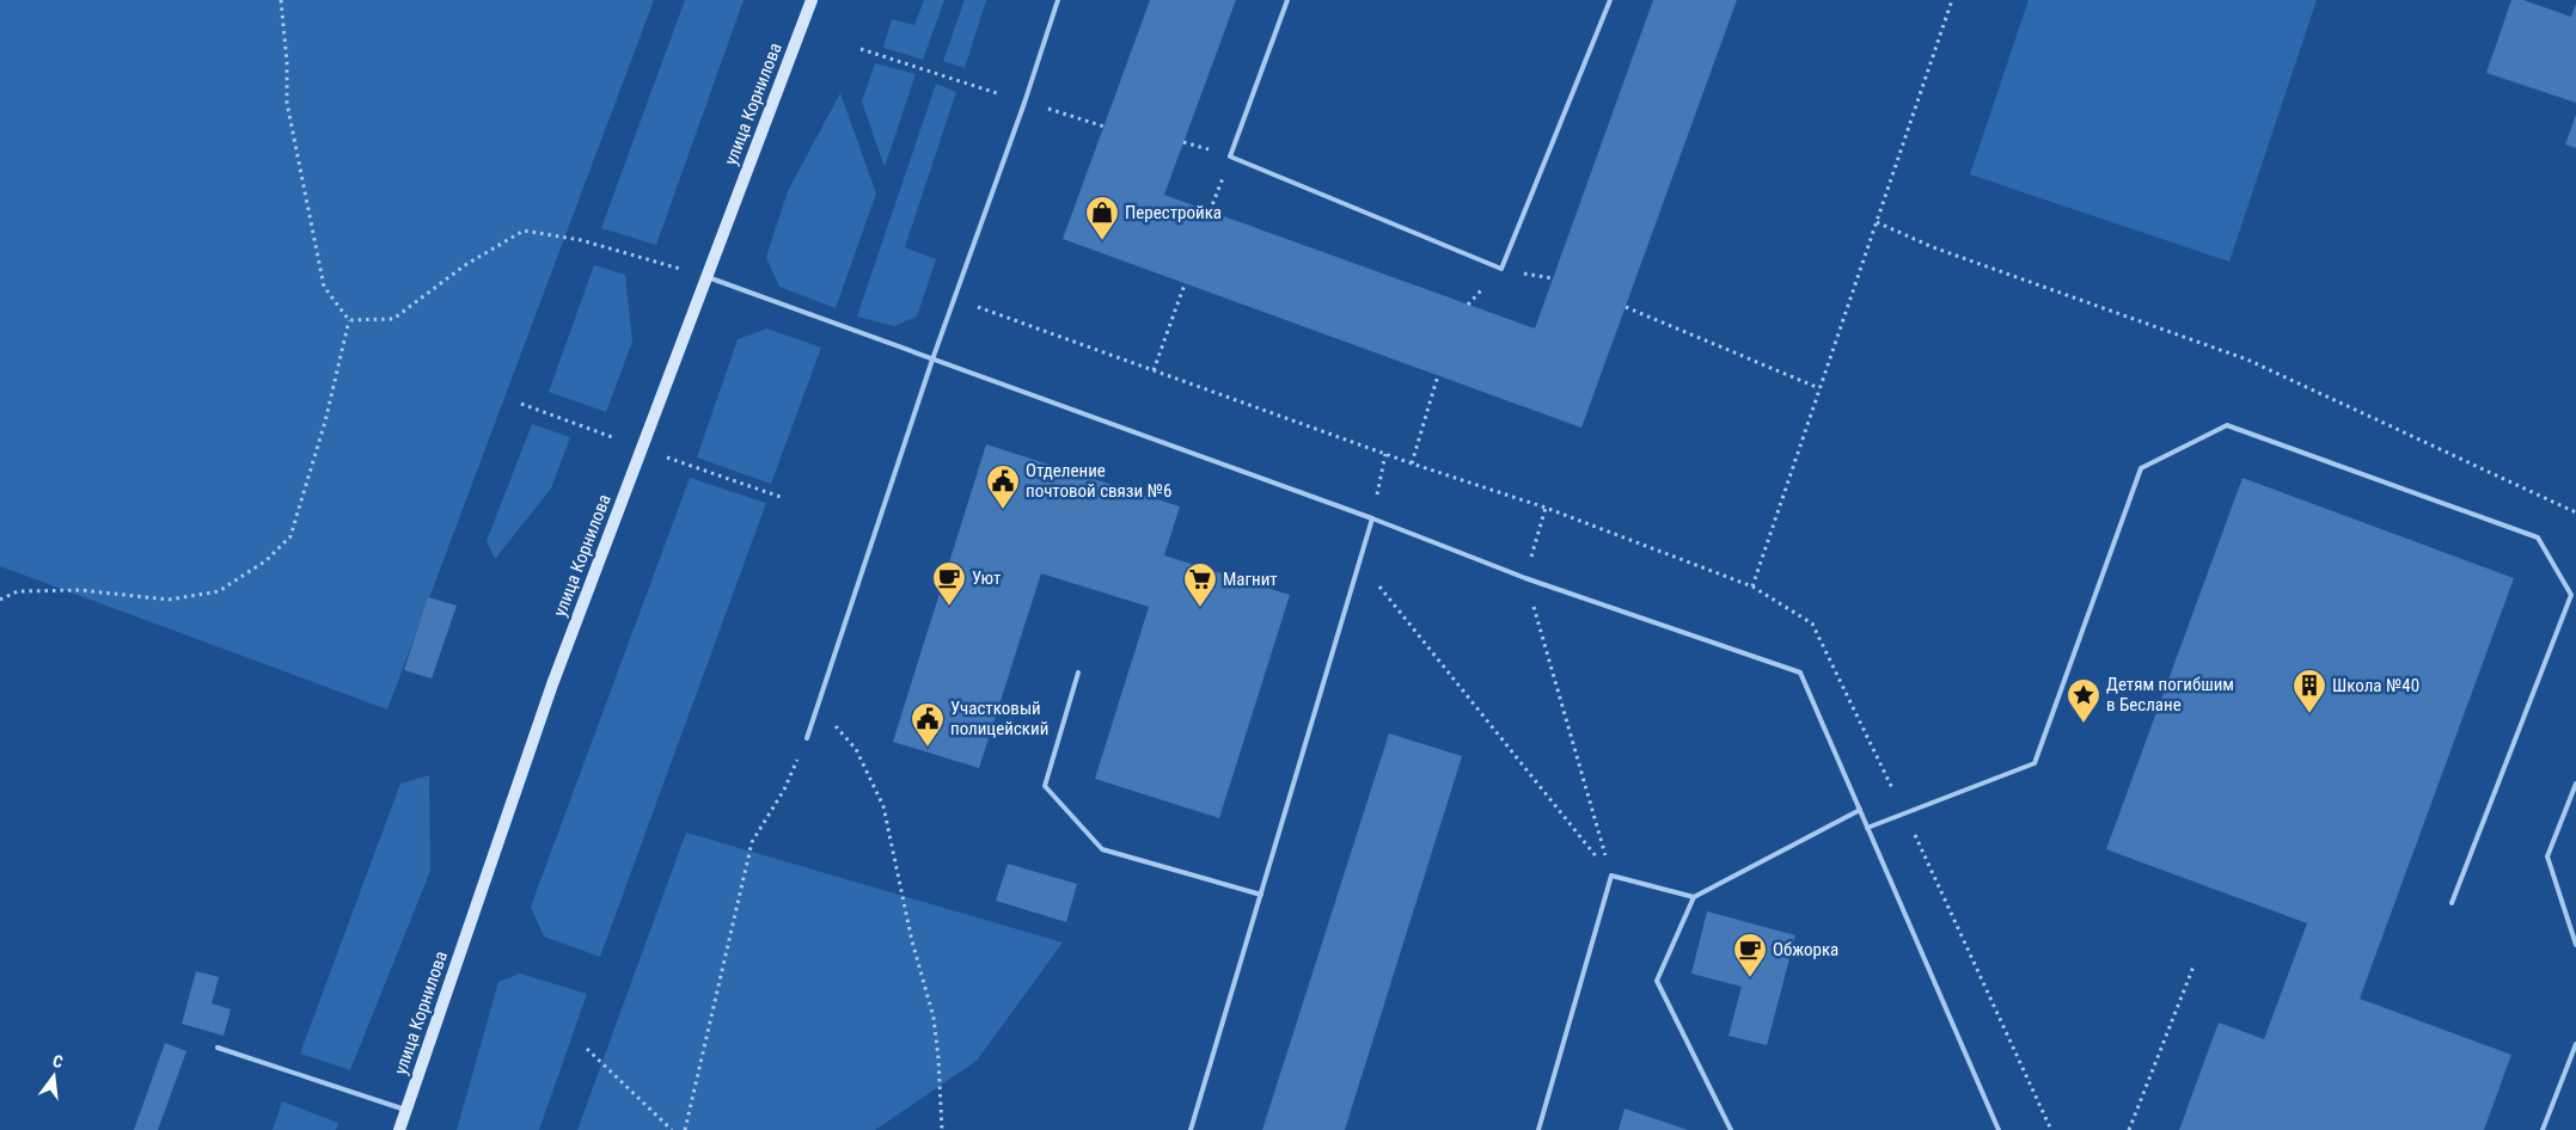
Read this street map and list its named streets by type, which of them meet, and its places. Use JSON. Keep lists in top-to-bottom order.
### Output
{
  "streets": {
    "main road": ["улица Корнилова"]
  },
  "places": {
    "shop": ["Перестройка"],
    "public building": ["Отделение почтовой связи №6", "Участковый полицейский"],
    "cafe": ["Уют", "Обжорка"],
    "supermarket": ["Магнит"],
    "building": ["Школа №40"],
    "place": ["Детям погибшим в Беслане"]
  },
  "north": "top"
}
